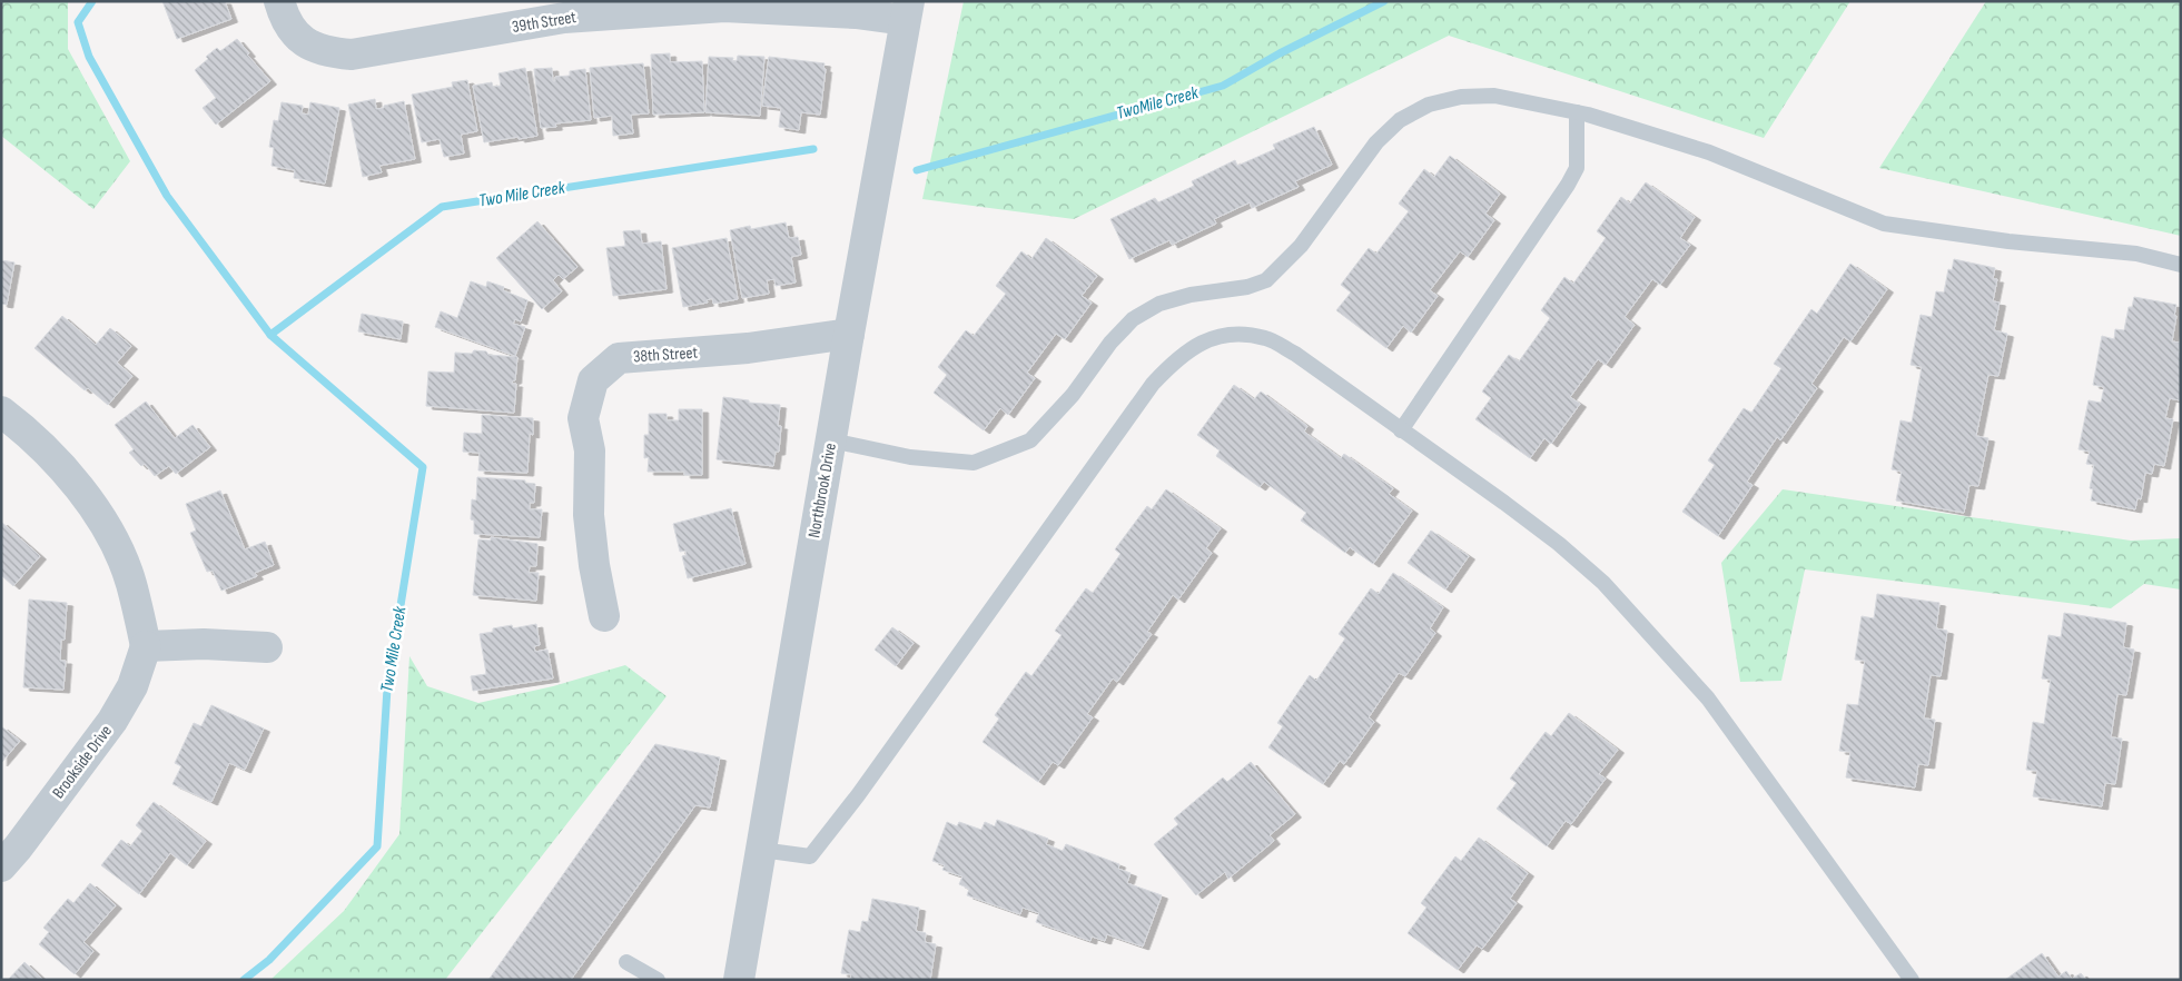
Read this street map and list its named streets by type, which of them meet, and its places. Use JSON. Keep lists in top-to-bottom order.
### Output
{
  "streets": {
    "street": [
      "39th Street",
      "38th Street",
      "Northbrook Drive",
      "Brookside Drive"
    ]
  },
  "crossings": [
    ["39th Street", "Northbrook Drive"],
    ["38th Street", "Northbrook Drive"]
  ],
  "water": ["TwoMile Creek", "Two Mile Creek"]
}
